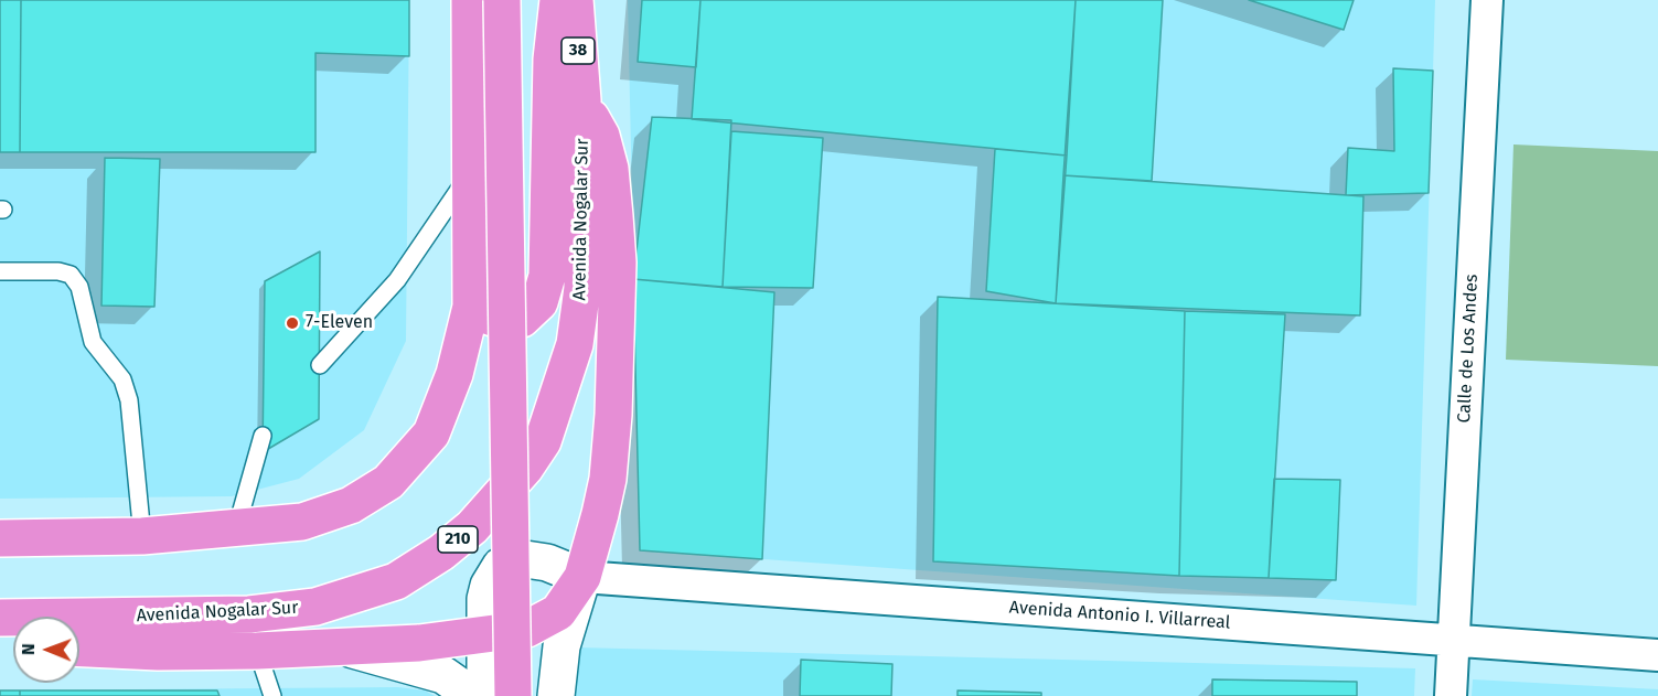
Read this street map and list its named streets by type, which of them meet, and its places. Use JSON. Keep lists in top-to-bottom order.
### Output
{
  "streets": {
    "highway": ["38", "Avenida Nogalar Sur", "210"],
    "street": ["Calle de Los Andes", "Avenida Antonio I. Villarreal"]
  },
  "crossings": [
    ["38", "Avenida Nogalar Sur"],
    ["Calle de Los Andes", "Avenida Antonio I. Villarreal"]
  ],
  "places": ["7-Eleven"],
  "north": "left"
}
